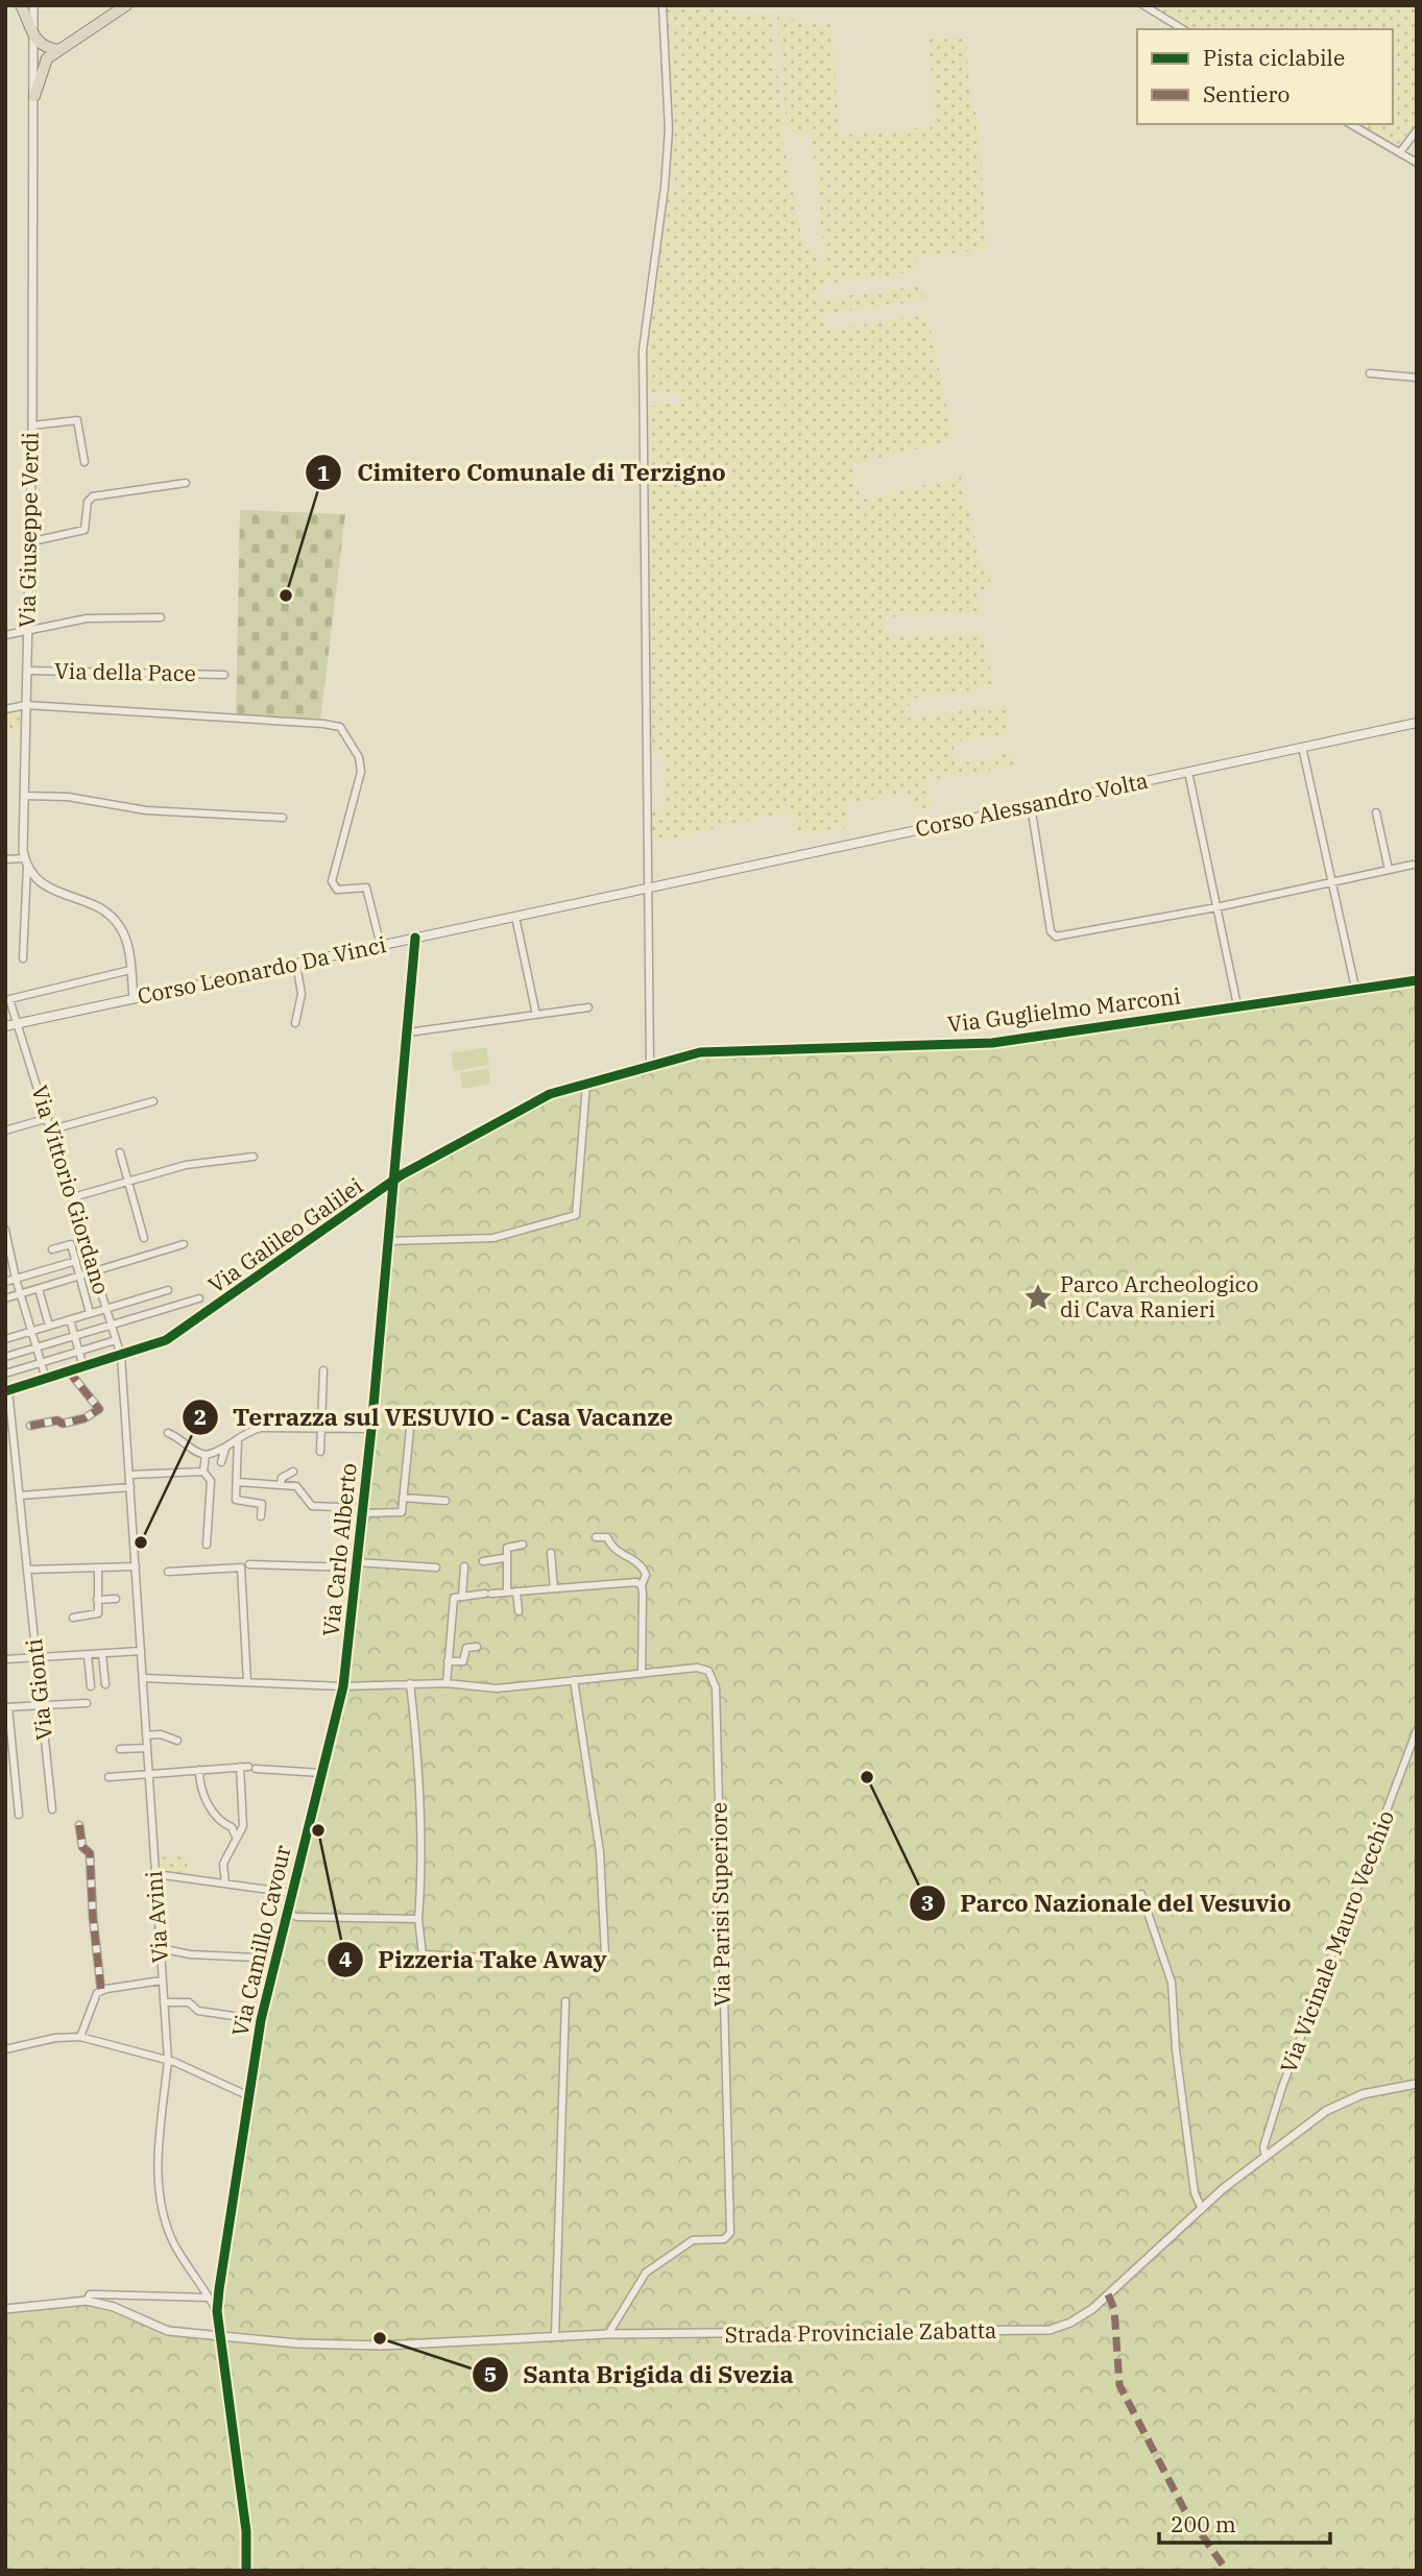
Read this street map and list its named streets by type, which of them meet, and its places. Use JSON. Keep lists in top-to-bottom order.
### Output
{
  "streets": {
    "main road": ["Corso Alessandro Volta", "Corso Leonardo Da Vinci"],
    "street": [
      "Via Giuseppe Verdi",
      "Via della Pace",
      "Via Guglielmo Marconi",
      "Via Vittorio Giordano",
      "Via Galileo Galilei",
      "Via Carlo Alberto",
      "Via Gionti",
      "Via Parisi Superiore",
      "Via Avini",
      "Via Camillo Cavour",
      "Via Vicinale Mauro Vecchio",
      "Strada Provinciale Zabatta"
    ]
  },
  "crossings": [
    ["Via Giuseppe Verdi", "Via della Pace"],
    ["Corso Alessandro Volta", "Corso Leonardo Da Vinci"],
    ["Corso Leonardo Da Vinci", "Via Vittorio Giordano"],
    ["Corso Leonardo Da Vinci", "Via Carlo Alberto"],
    ["Via Guglielmo Marconi", "Via Galileo Galilei"],
    ["Via Vittorio Giordano", "Via Galileo Galilei"],
    ["Via Vittorio Giordano", "Via Avini"],
    ["Via Galileo Galilei", "Via Carlo Alberto"],
    ["Via Galileo Galilei", "Via Gionti"],
    ["Via Galileo Galilei", "Via Avini"],
    ["Via Carlo Alberto", "Via Parisi Superiore"],
    ["Via Carlo Alberto", "Via Camillo Cavour"],
    ["Via Parisi Superiore", "Via Avini"],
    ["Via Parisi Superiore", "Via Camillo Cavour"],
    ["Via Parisi Superiore", "Strada Provinciale Zabatta"],
    ["Via Avini", "Via Camillo Cavour"],
    ["Via Camillo Cavour", "Strada Provinciale Zabatta"],
    ["Via Vicinale Mauro Vecchio", "Strada Provinciale Zabatta"]
  ],
  "places": {
    "other": [
      "Cimitero Comunale di Terzigno",
      "Terrazza sul VESUVIO - Casa Vacanze",
      "Parco Nazionale del Vesuvio",
      "Pizzeria Take Away",
      "Santa Brigida di Svezia"
    ],
    "place": ["Parco Archeologico di Cava Ranieri"]
  },
  "legend": ["Pista ciclabile", "Sentiero"],
  "scale_bar": "200 m"
}
